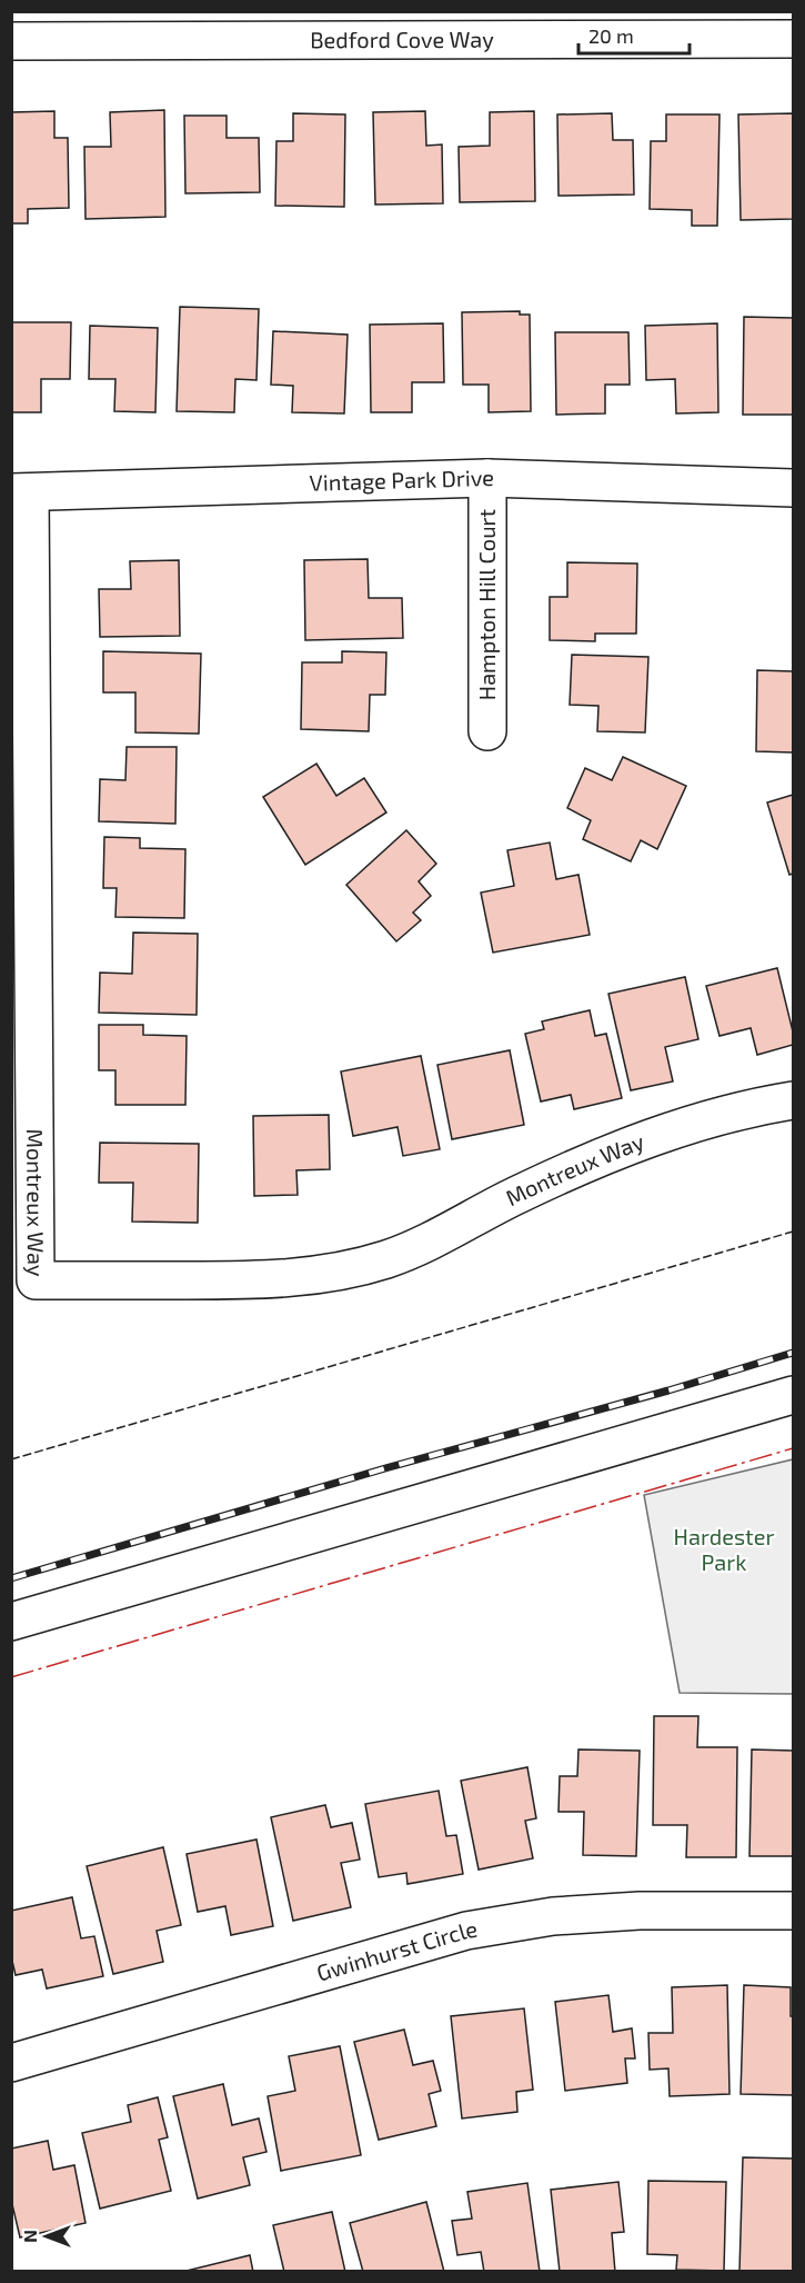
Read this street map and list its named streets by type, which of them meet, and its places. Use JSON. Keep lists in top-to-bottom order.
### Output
{
  "streets": {
    "street": [
      "Bedford Cove Way",
      "Vintage Park Drive",
      "Hampton Hill Court",
      "Montreux Way",
      "Gwinhurst Circle"
    ]
  },
  "crossings": [
    ["Vintage Park Drive", "Hampton Hill Court"],
    ["Vintage Park Drive", "Montreux Way"]
  ],
  "parks": ["Hardester Park"],
  "scale_bar": "20 m",
  "north": "left"
}
